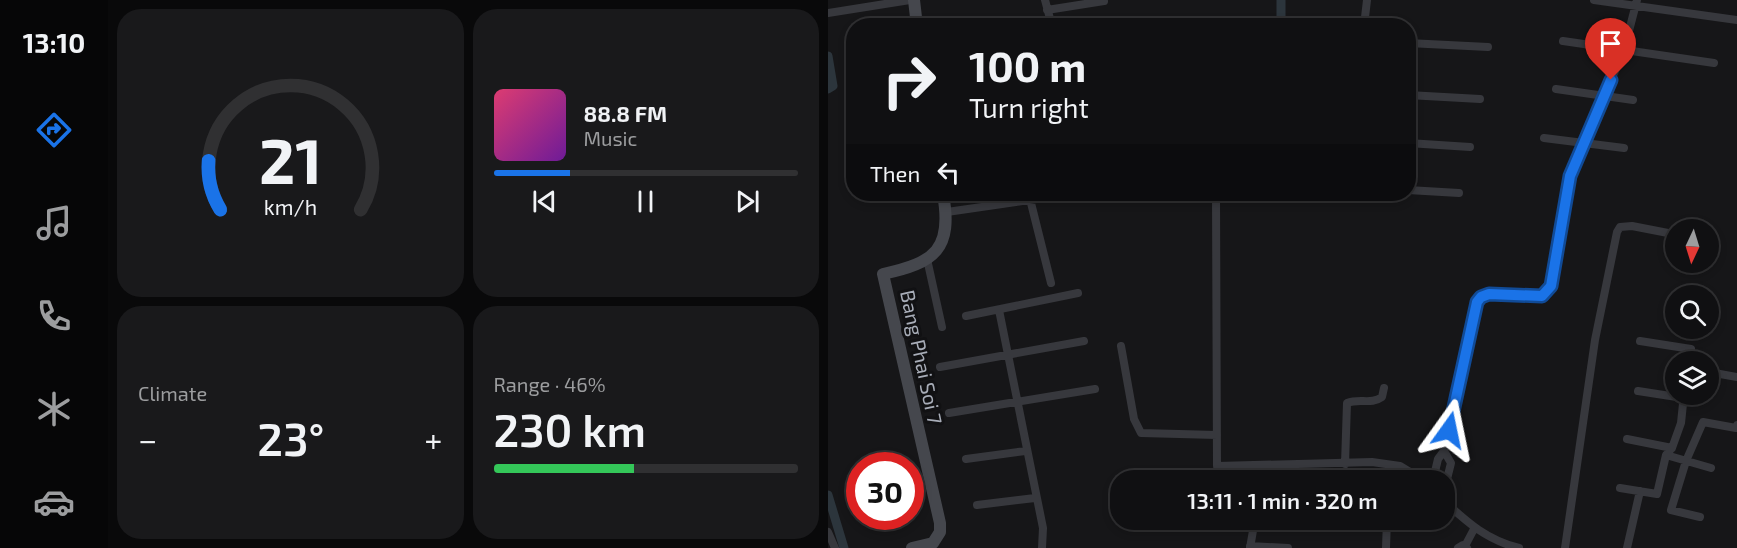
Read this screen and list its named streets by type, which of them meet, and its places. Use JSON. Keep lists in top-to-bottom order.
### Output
{
  "streets": {
    "street": ["Bang Phai Soi 7"]
  },
  "north": "bottom",
  "page": {
    "tabs": "13:10",
    "turn": ["100 m", "Turn right"],
    "song": ["88.8 FM", "Music"],
    "then": "Then",
    "tile": [
      "Climate",
      ["Range · 46%", "230 km"]
    ],
    "heat": ["−", "23°", "+"],
    "limit": "30",
    "trip": "13:11 · 1 min · 320 m",
    "gauge": ["21", "km/h"]
  }
}
